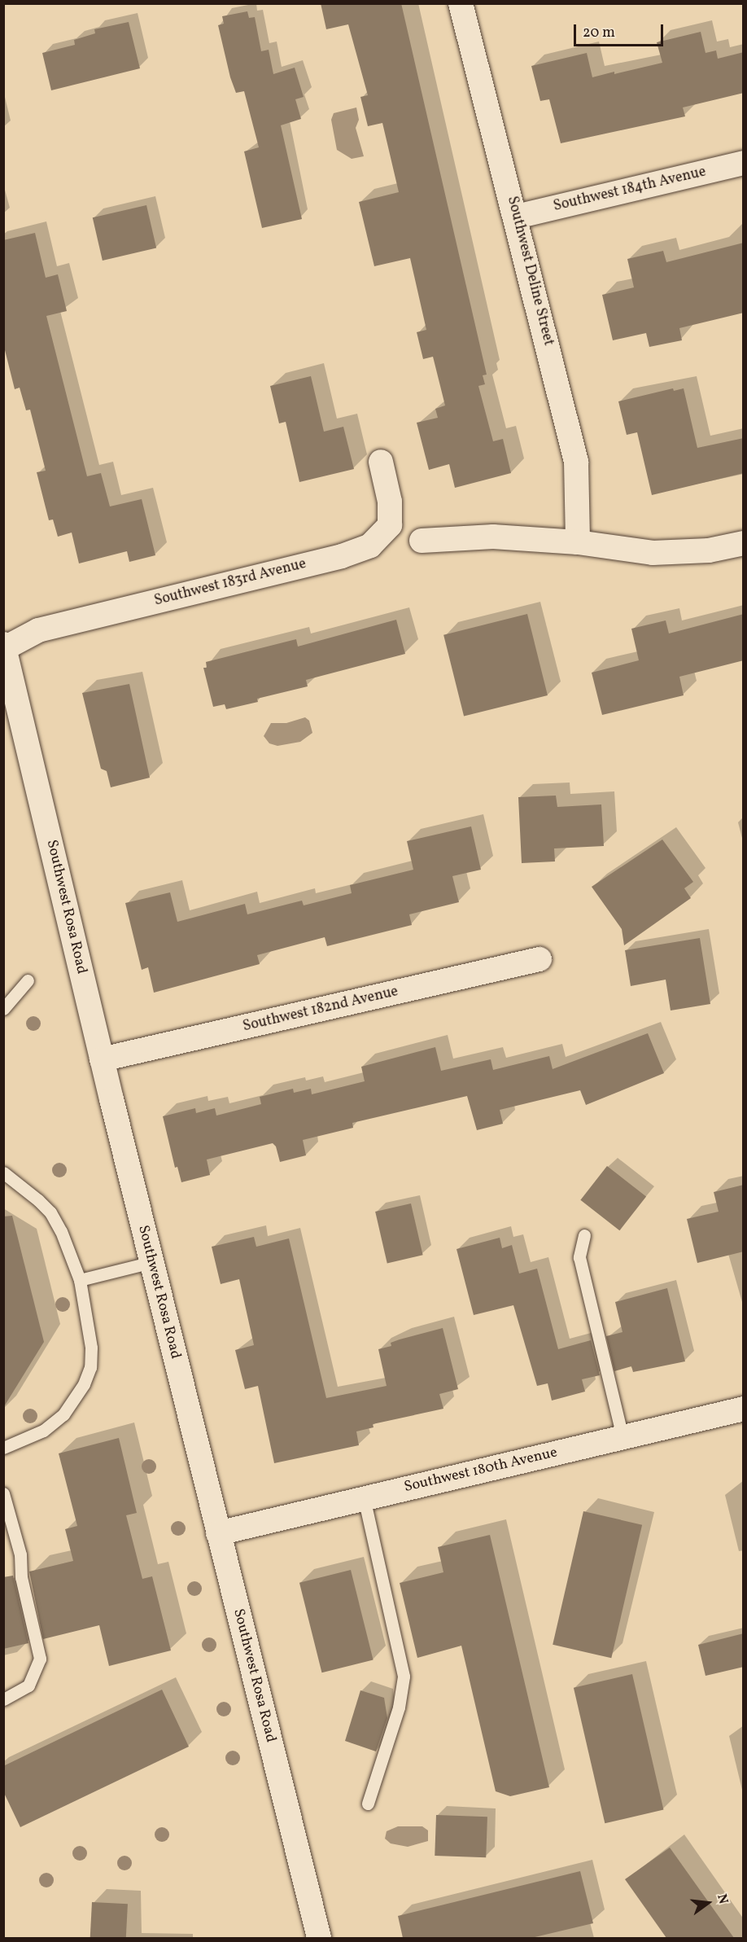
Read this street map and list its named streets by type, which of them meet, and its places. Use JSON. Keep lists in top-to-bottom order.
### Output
{
  "streets": {
    "street": [
      "Southwest 184th Avenue",
      "Southwest Deline Street",
      "Southwest 183rd Avenue",
      "Southwest Rosa Road",
      "Southwest 182nd Avenue",
      "Southwest 180th Avenue"
    ]
  },
  "crossings": [
    ["Southwest 184th Avenue", "Southwest Deline Street"],
    ["Southwest 183rd Avenue", "Southwest Rosa Road"],
    ["Southwest Rosa Road", "Southwest 182nd Avenue"],
    ["Southwest Rosa Road", "Southwest 180th Avenue"]
  ],
  "scale_bar": "20 m",
  "north": "right"
}
